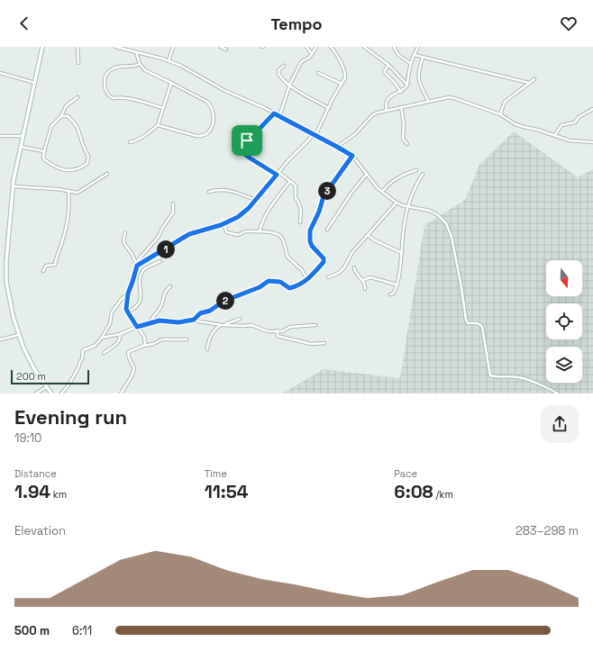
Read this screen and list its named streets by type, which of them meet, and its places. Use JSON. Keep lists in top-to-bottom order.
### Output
{
  "scale_bar": "200 m",
  "north": "bottom",
  "page": {
    "header": "Tempo",
    "pins": ["3", "1", "2"],
    "scale": "200 m",
    "heading": ["Evening run", "19:10"],
    "stats": [
      ["Distance", "1.94 km"],
      ["Time", "11:54"],
      ["Pace", "6:08 /km"]
    ],
    "chart": ["Elevation", "283–298 m"],
    "list": [
      {
        "name": "500 m",
        "note": "6:11"
      }
    ]
  }
}
